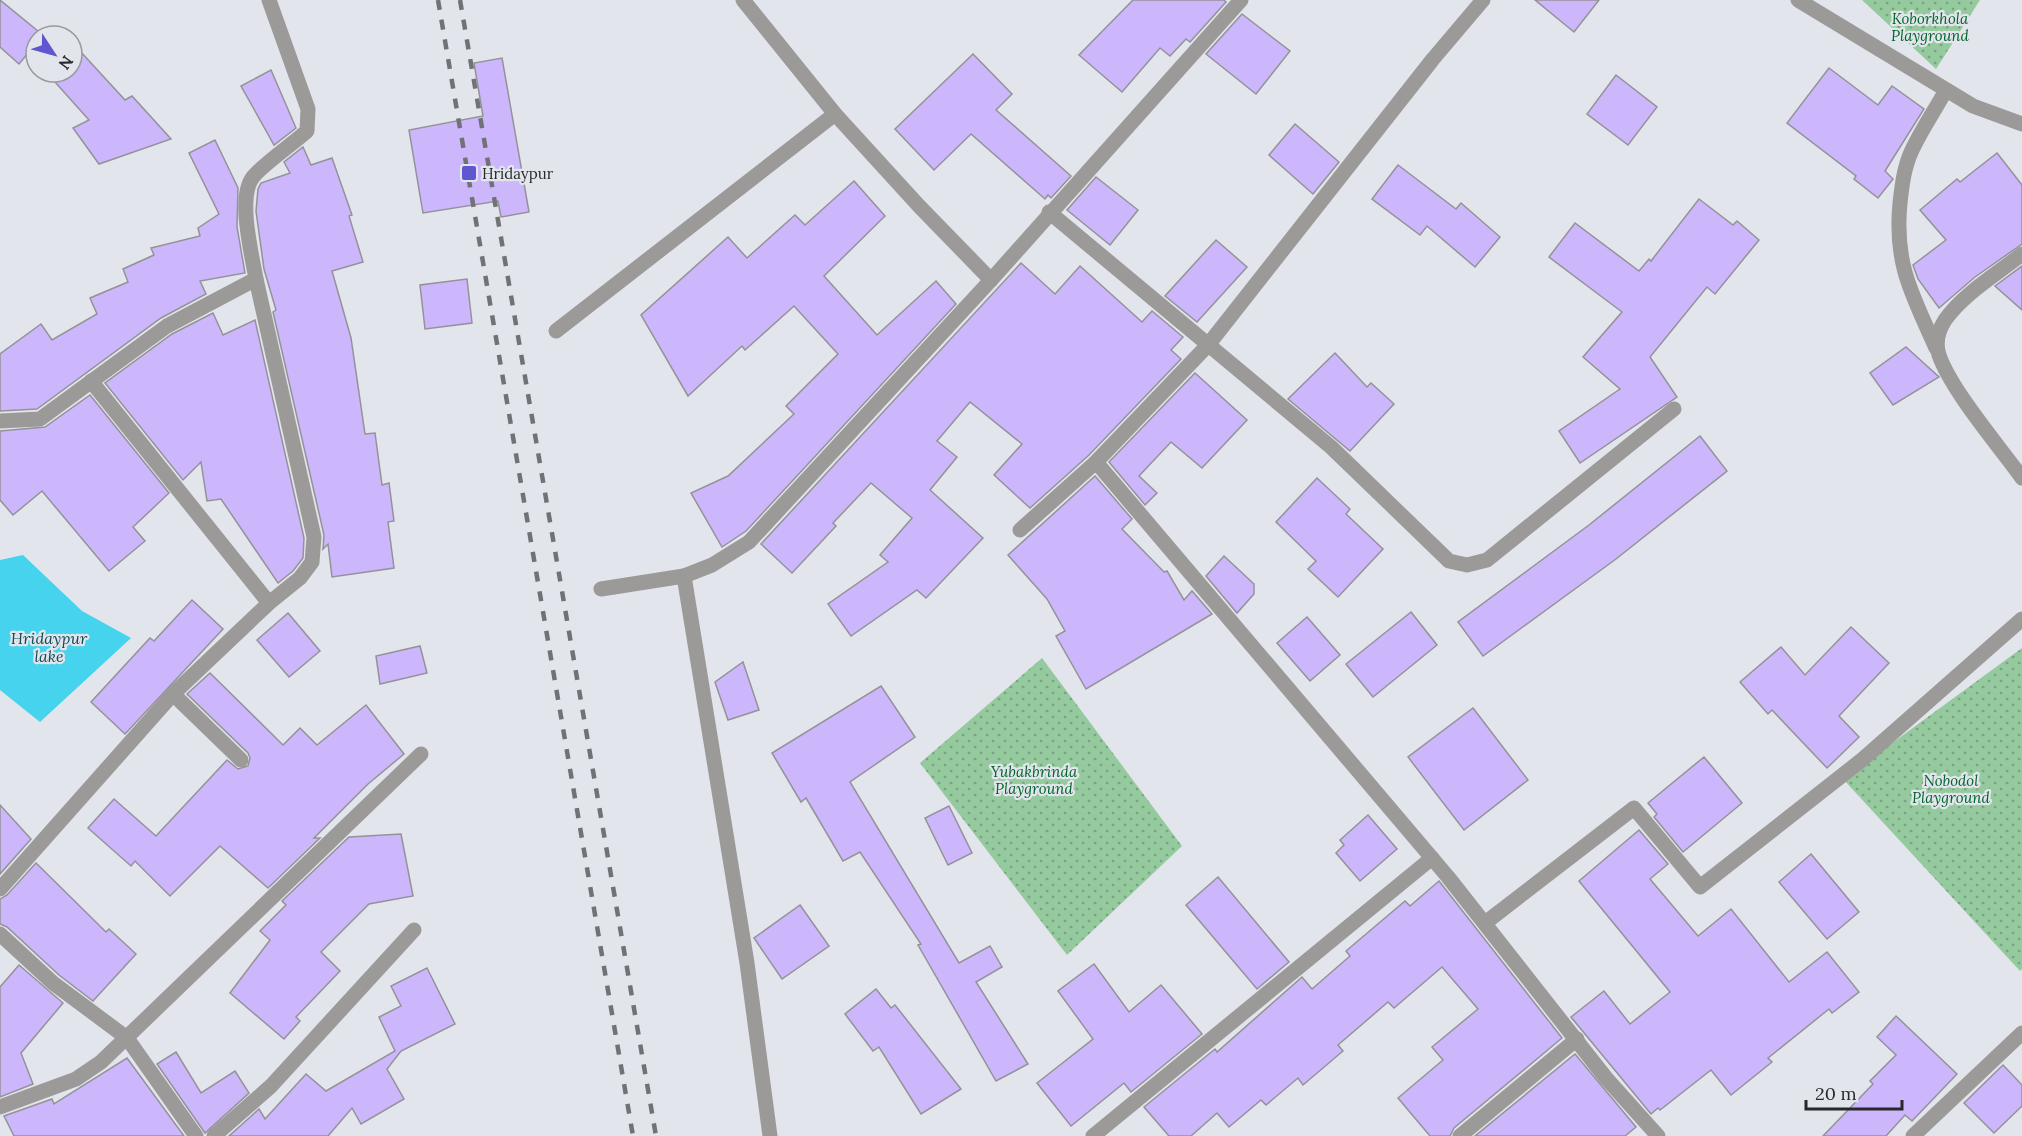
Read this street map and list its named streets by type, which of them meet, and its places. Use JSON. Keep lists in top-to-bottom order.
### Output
{
  "water": ["Hridaypur lake"],
  "parks": ["Koborkhola Playground", "Yubakbrinda Playground", "Nobodol Playground"],
  "places": {
    "transit": ["Hridaypur"]
  },
  "scale_bar": "20 m",
  "north": "bottom right"
}
